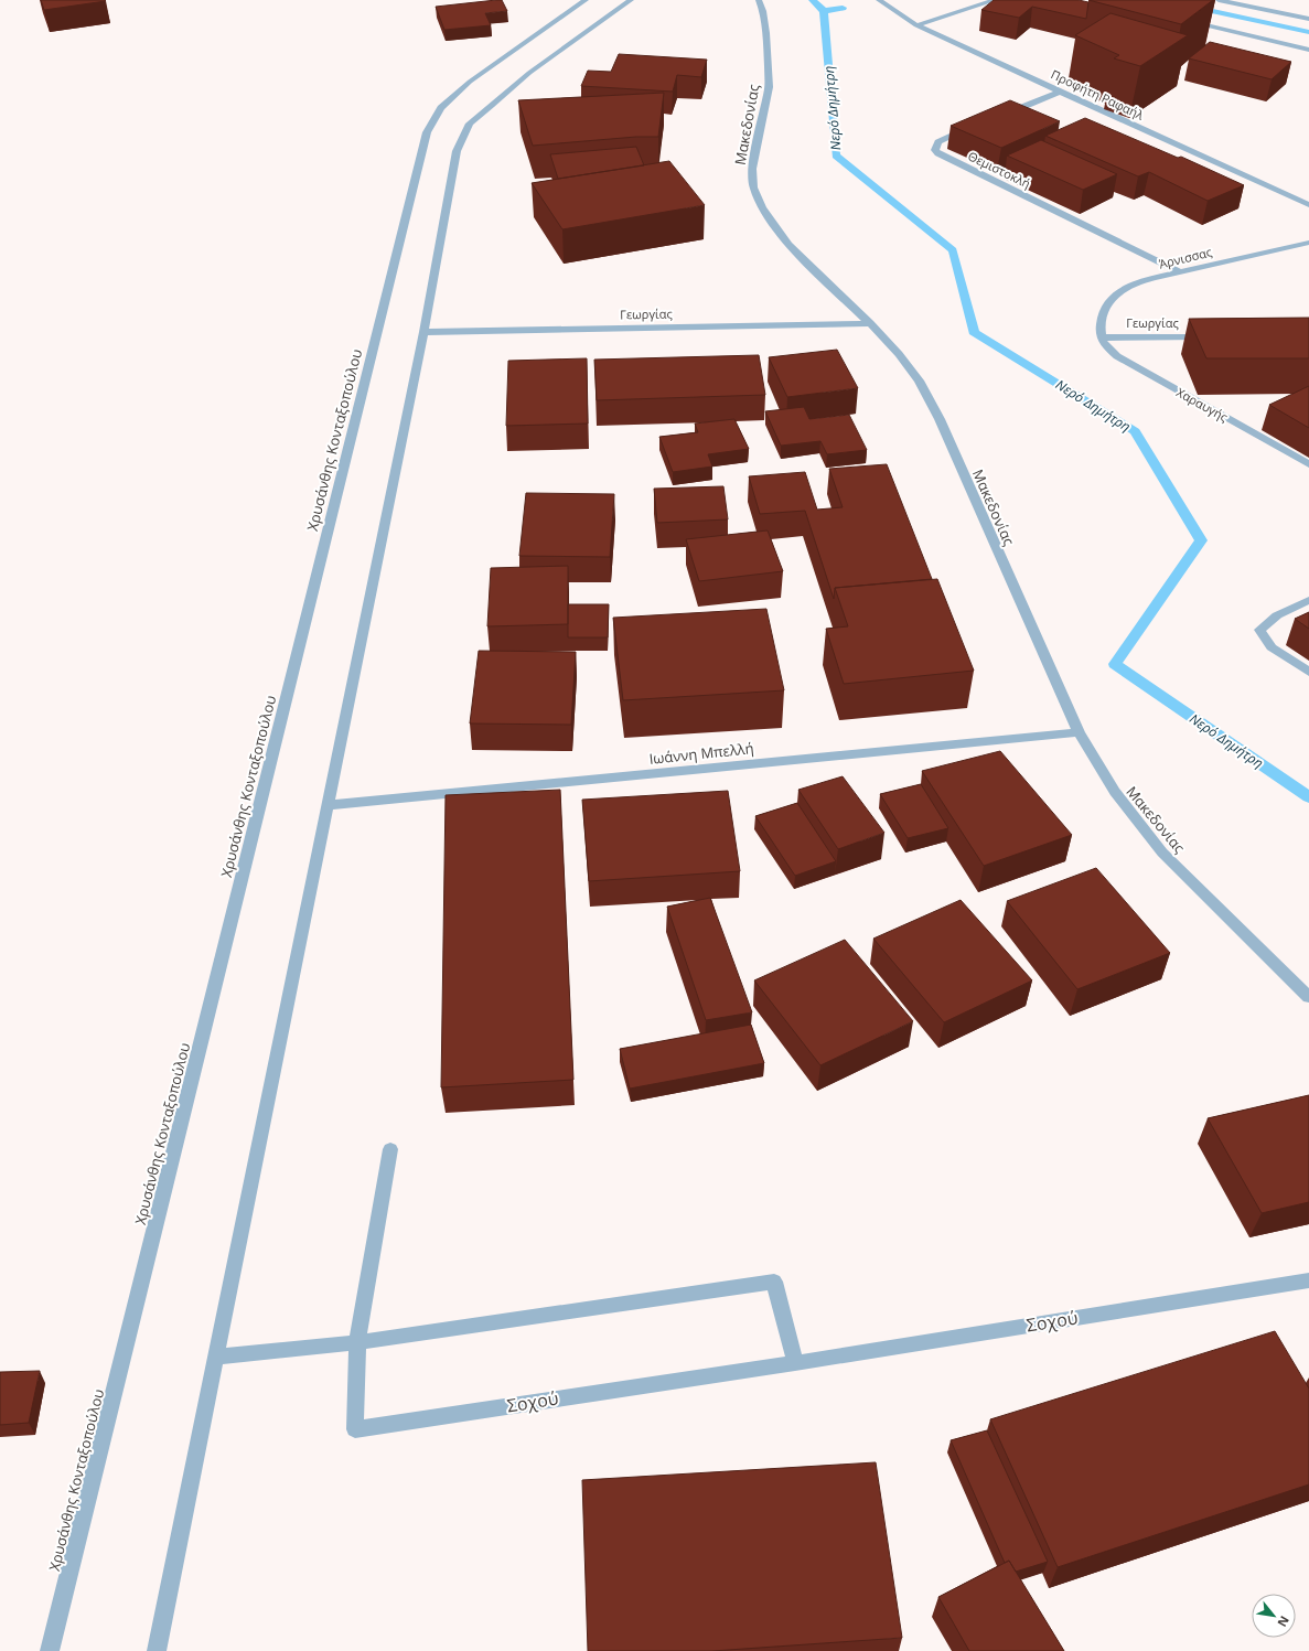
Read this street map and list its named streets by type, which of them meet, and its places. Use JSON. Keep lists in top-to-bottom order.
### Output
{
  "streets": {
    "street": [
      "Προφήτη Ραφαήλ",
      "Μακεδονίας",
      "Θεμιστοκλή",
      "Άρνισσας",
      "Γεωργίας",
      "Χαραυγής",
      "Χρυσάνθης Κονταξοπούλου",
      "Ιωάννη Μπελλή",
      "Σοχού"
    ]
  },
  "crossings": [
    ["Μακεδονίας", "Γεωργίας"],
    ["Μακεδονίας", "Ιωάννη Μπελλή"],
    ["Θεμιστοκλή", "Άρνισσας"],
    ["Άρνισσας", "Γεωργίας"],
    ["Άρνισσας", "Χαραυγής"],
    ["Γεωργίας", "Χαραυγής"]
  ],
  "water": ["Νερό Δημήτρη"],
  "north": "bottom right"
}
